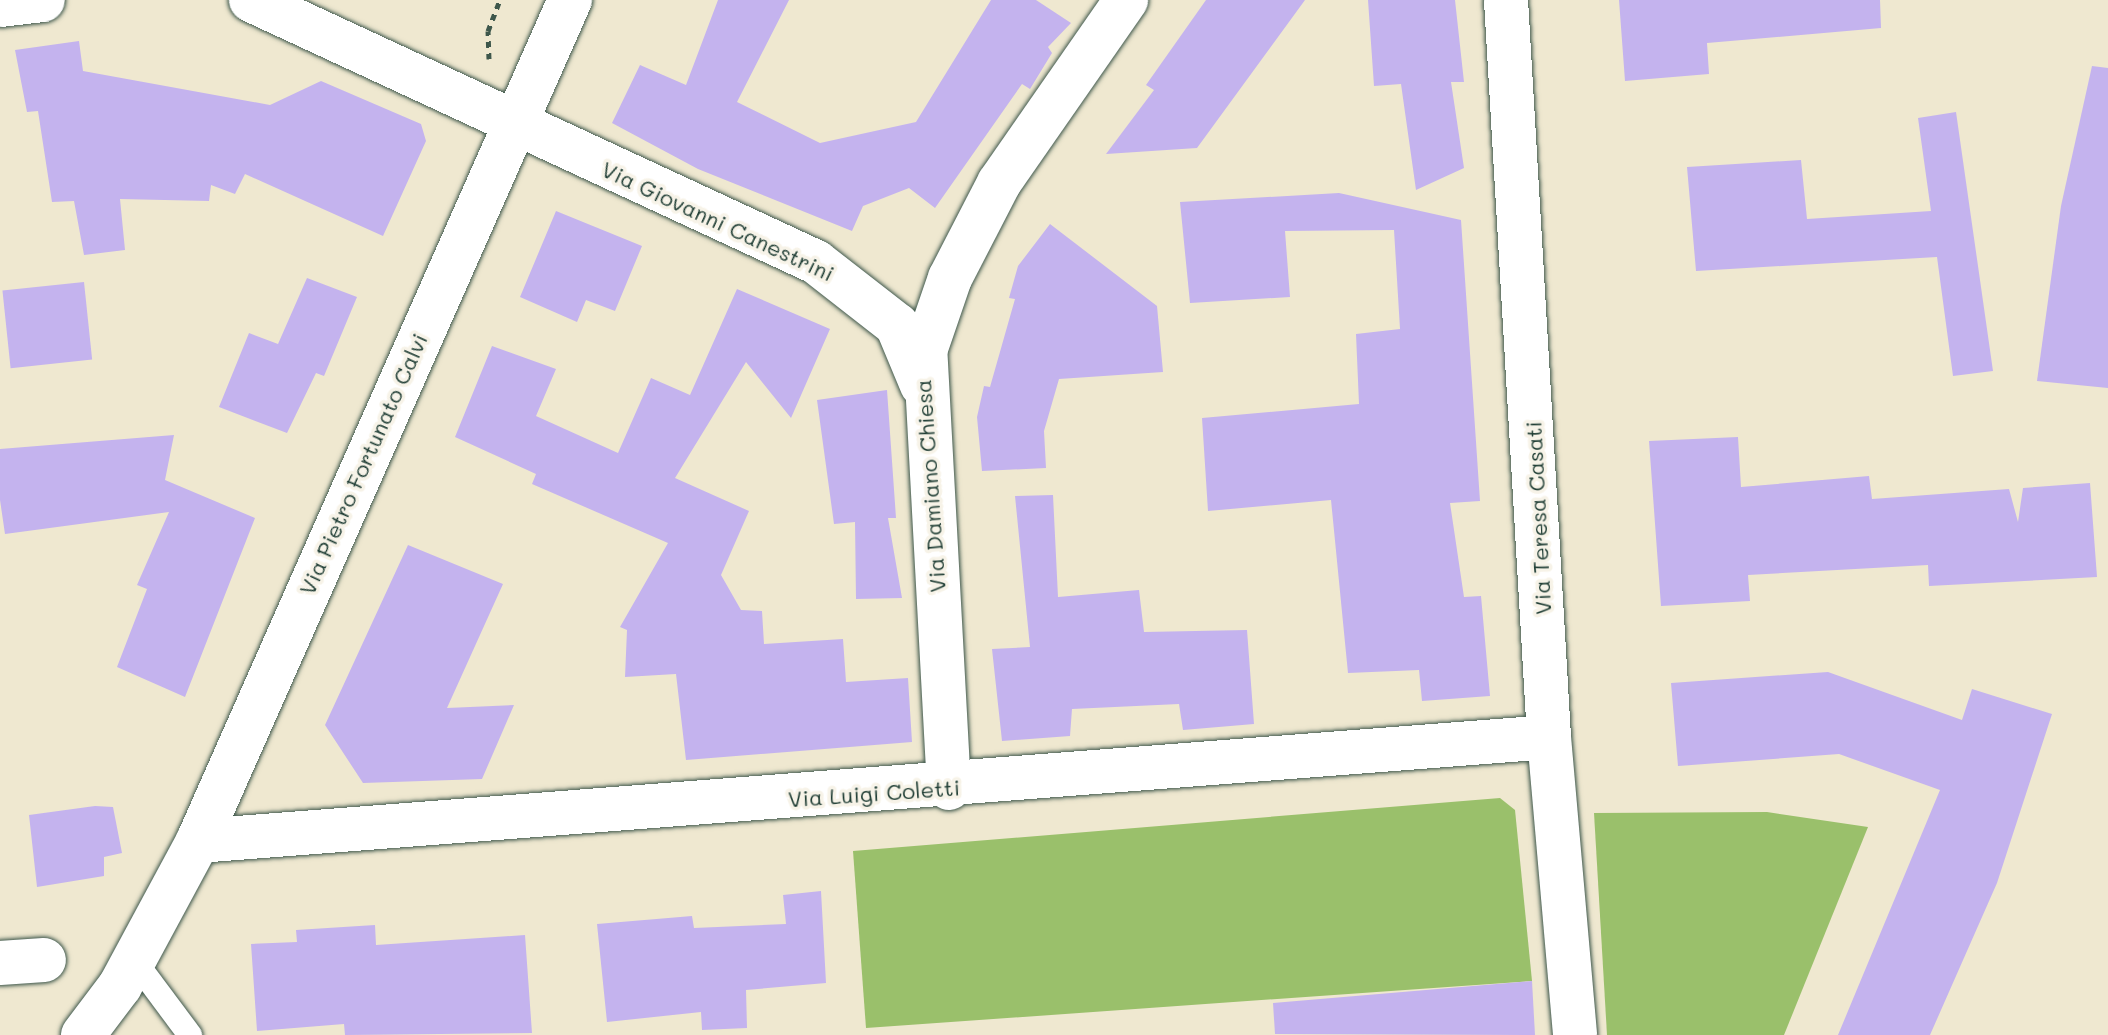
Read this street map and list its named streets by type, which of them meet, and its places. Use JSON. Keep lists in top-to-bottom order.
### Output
{
  "streets": {
    "street": [
      "Via Giovanni Canestrini",
      "Via Pietro Fortunato Calvi",
      "Via Damiano Chiesa",
      "Via Teresa Casati",
      "Via Luigi Coletti"
    ]
  },
  "crossings": [
    ["Via Giovanni Canestrini", "Via Pietro Fortunato Calvi"],
    ["Via Giovanni Canestrini", "Via Damiano Chiesa"],
    ["Via Pietro Fortunato Calvi", "Via Luigi Coletti"],
    ["Via Damiano Chiesa", "Via Luigi Coletti"],
    ["Via Teresa Casati", "Via Luigi Coletti"]
  ]
}
